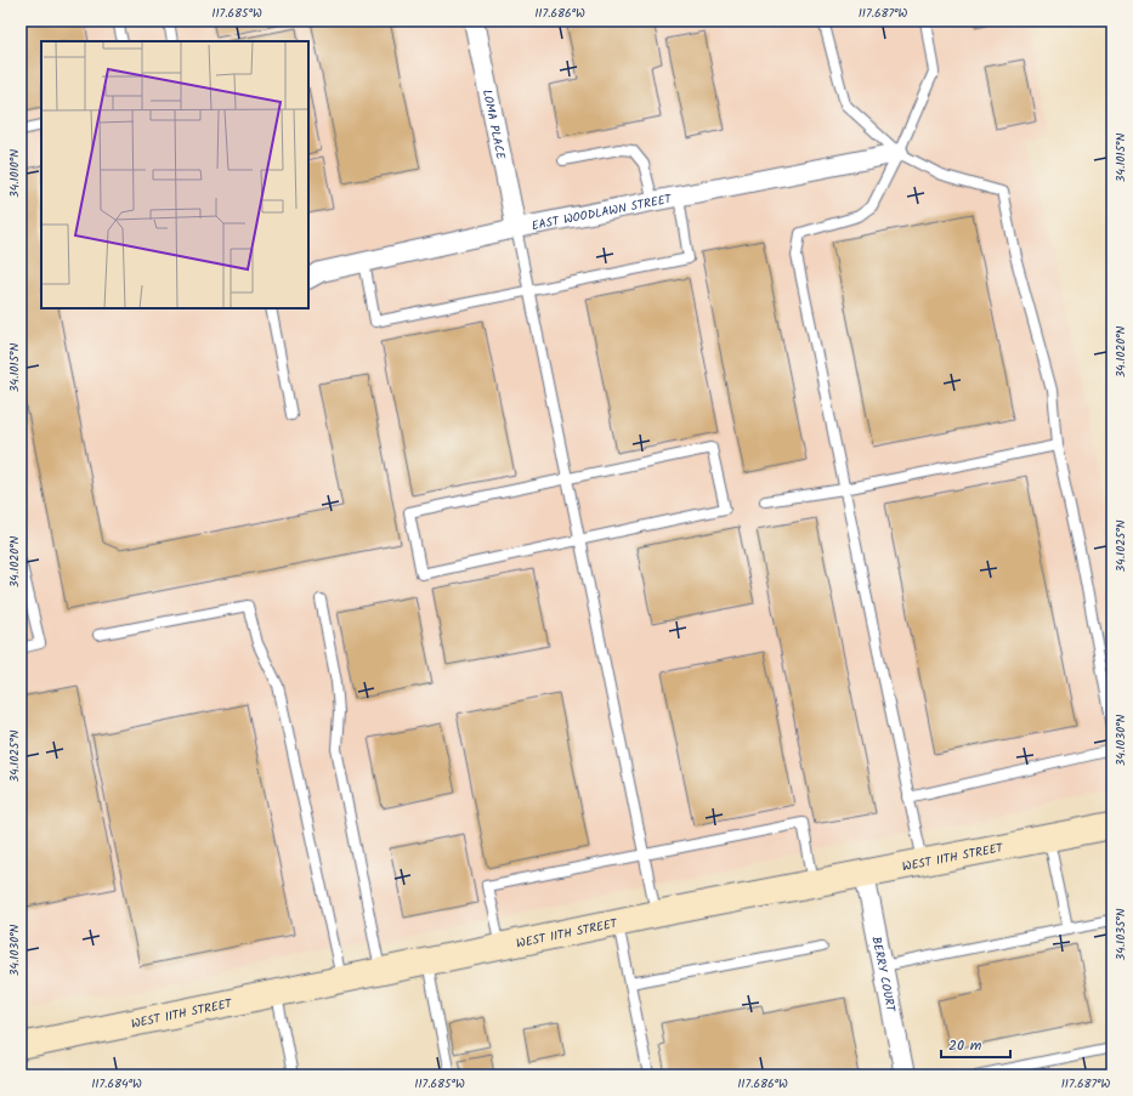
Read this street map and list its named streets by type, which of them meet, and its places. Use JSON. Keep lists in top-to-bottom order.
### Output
{
  "streets": {
    "street": [
      "LOMA PLACE",
      "EAST WOODLAWN STREET",
      "WEST 11TH STREET",
      "BERRY COURT"
    ]
  },
  "crossings": [
    ["LOMA PLACE", "EAST WOODLAWN STREET"],
    ["WEST 11TH STREET", "BERRY COURT"]
  ],
  "scale_bar": "20 m",
  "coordinates": [
    "117.685°W",
    "117.686°W",
    "117.687°W",
    "34.1015°N",
    "34.1010°N",
    "34.1020°N",
    "34.1025°N",
    "34.1030°N",
    "34.1035°N",
    "117.684°W"
  ]
}
